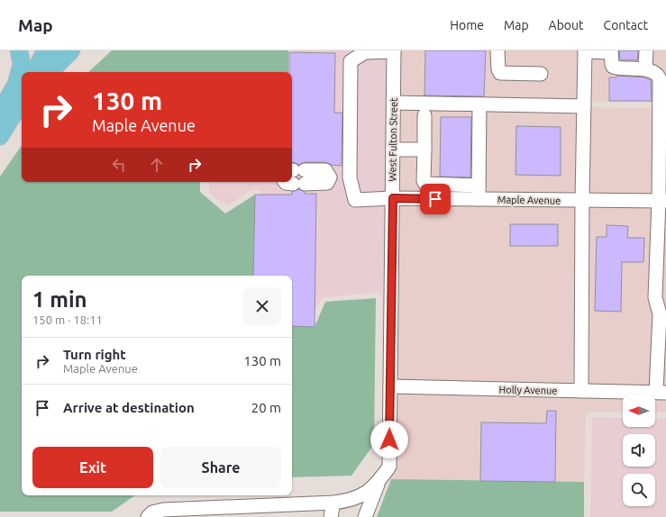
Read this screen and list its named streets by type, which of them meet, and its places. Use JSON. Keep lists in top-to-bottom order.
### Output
{
  "streets": {
    "street": ["West Fulton Street", "Maple Avenue", "Holly Avenue"]
  },
  "crossings": [
    ["West Fulton Street", "Maple Avenue"],
    ["West Fulton Street", "Holly Avenue"]
  ],
  "north": "left",
  "page": {
    "header": "Map",
    "nav": [
      "Home",
      "Map",
      "About",
      "Contact"
    ],
    "turn": ["130 m", "Maple Avenue"],
    "heading": ["1 min", "150 m · 18:11"],
    "list": [
      {
        "name": "Turn right",
        "note": "Maple Avenue",
        "value": "130 m"
      },
      {
        "name": "Arrive at destination",
        "value": "20 m"
      }
    ],
    "buttons": ["Exit", "Share"]
  }
}
